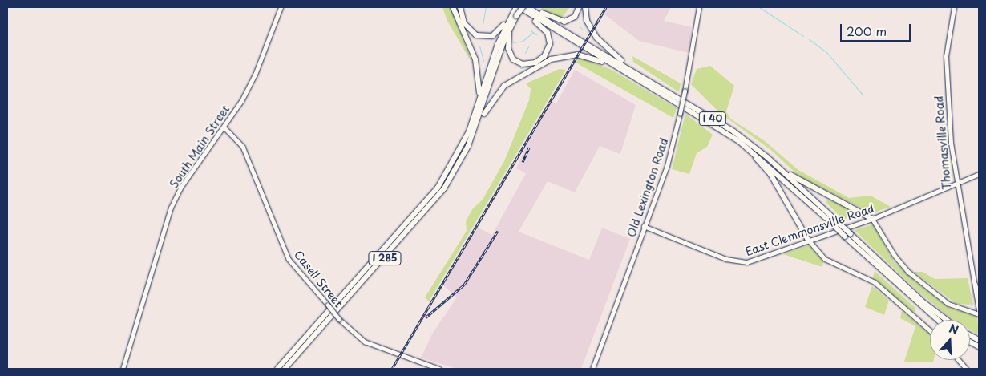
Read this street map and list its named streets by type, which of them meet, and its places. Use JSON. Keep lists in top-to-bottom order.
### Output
{
  "streets": {
    "highway": ["I 40", "I 285"],
    "main road": [
      "Thomasville Road",
      "South Main Street",
      "Old Lexington Road",
      "East Clemmonsville Road",
      "Casell Street"
    ]
  },
  "crossings": [
    ["Thomasville Road", "East Clemmonsville Road"],
    ["South Main Street", "Casell Street"],
    ["Old Lexington Road", "East Clemmonsville Road"]
  ],
  "scale_bar": "200 m",
  "north": "top"
}
